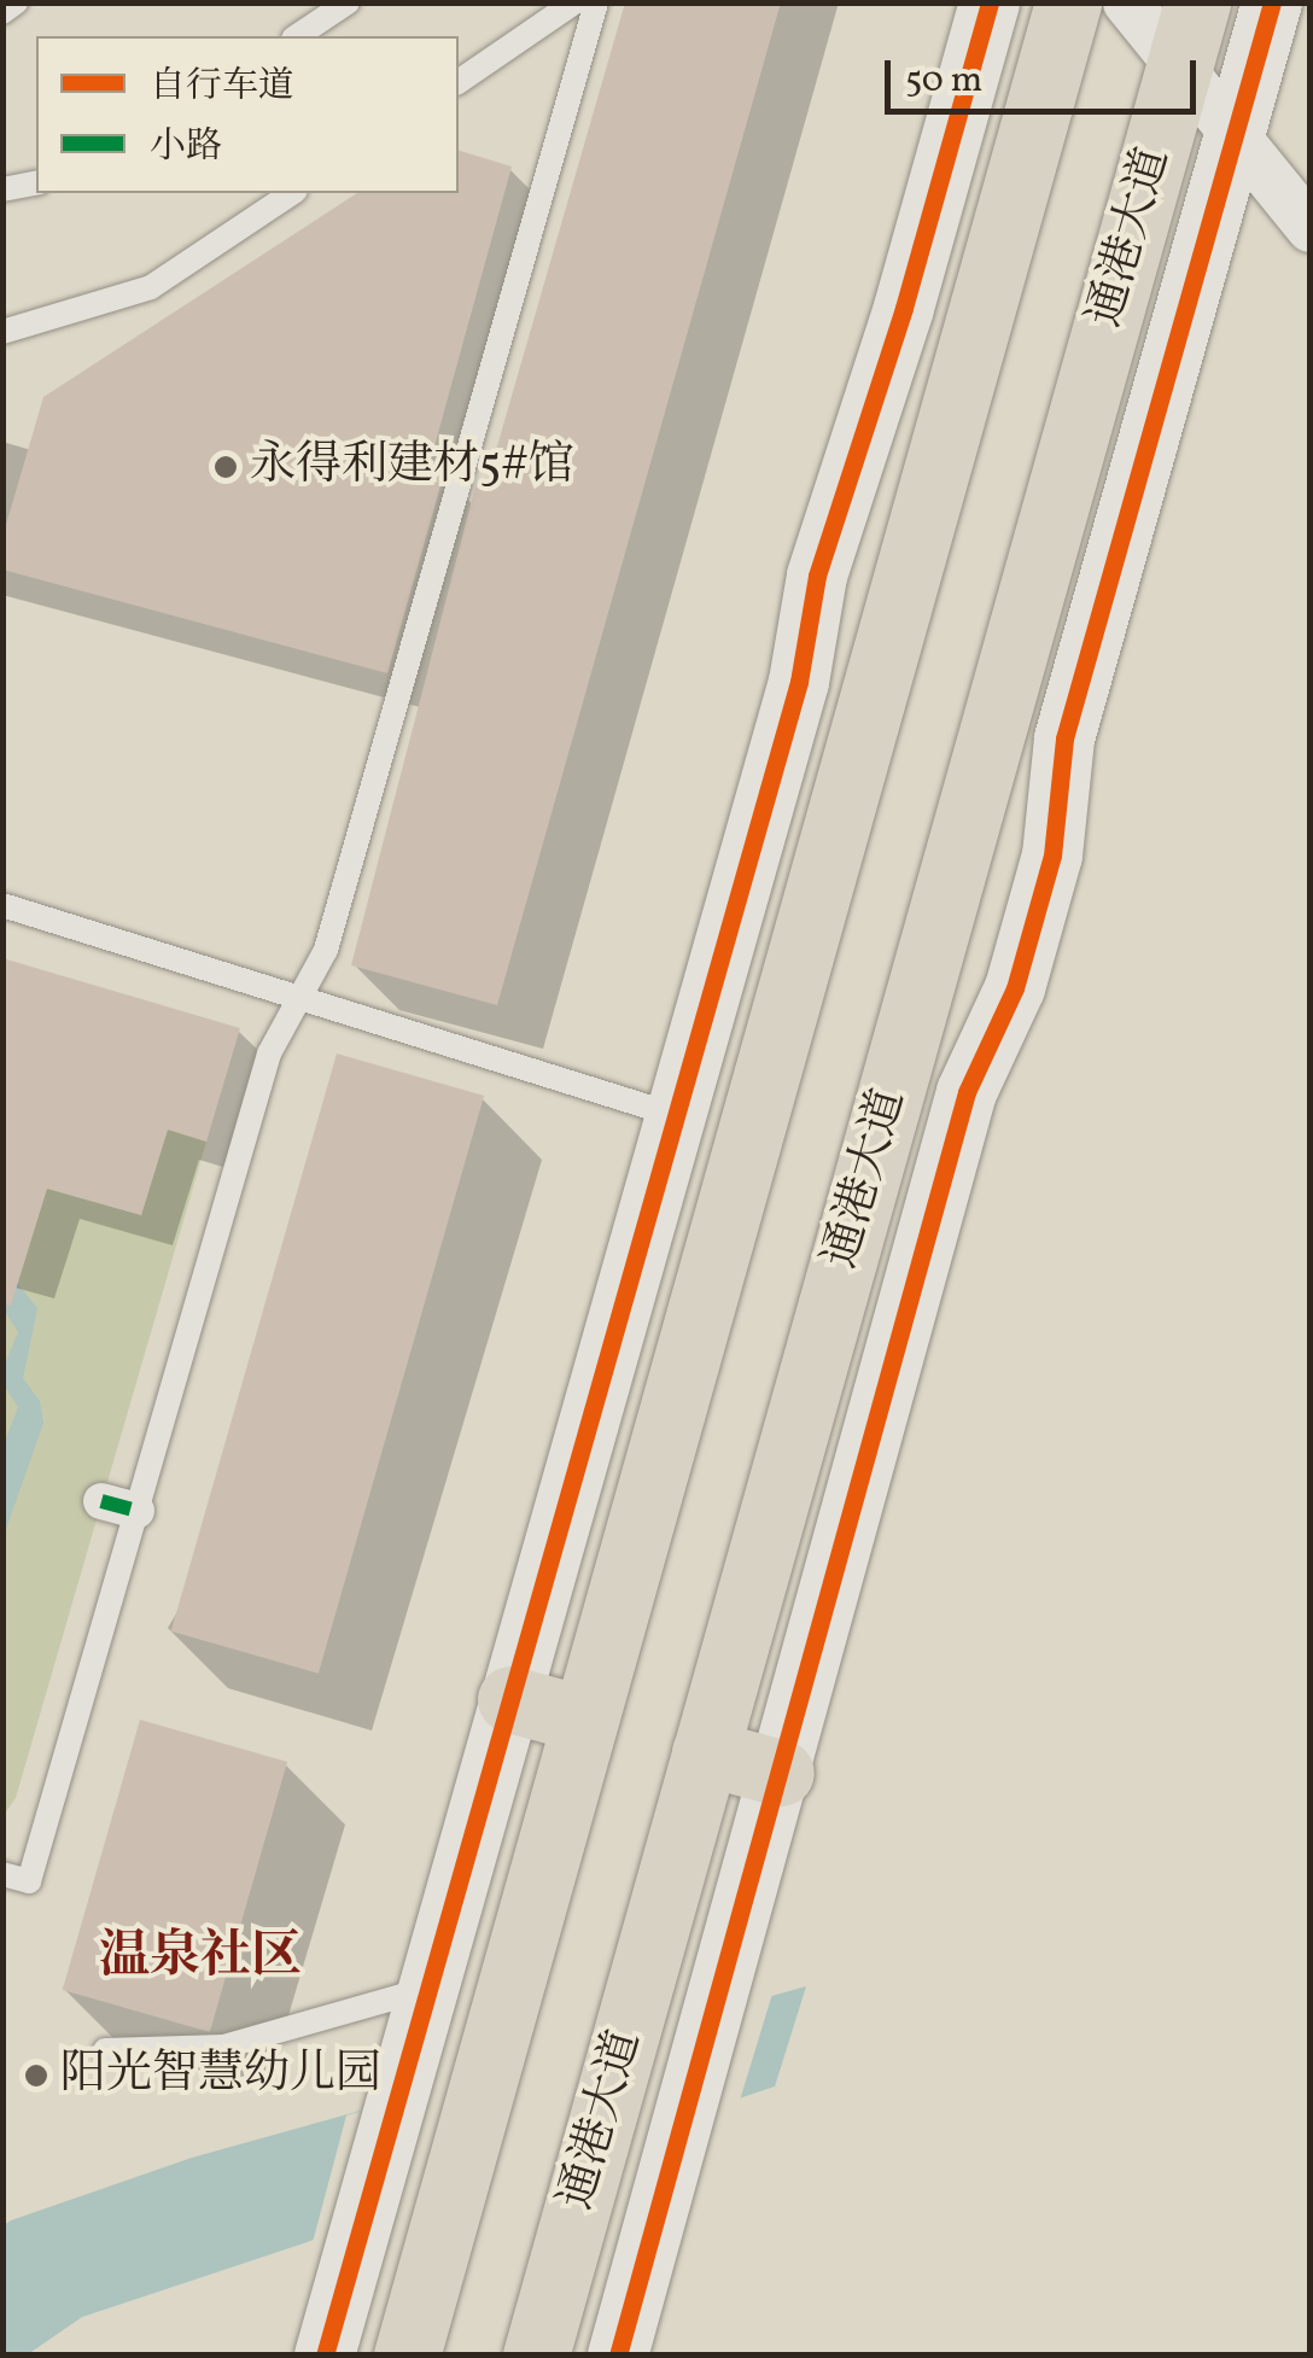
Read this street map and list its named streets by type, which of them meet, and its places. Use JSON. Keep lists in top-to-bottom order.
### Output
{
  "streets": {
    "main road": ["通港大道"]
  },
  "districts": ["温泉社区"],
  "places": ["永得利建材5#馆", "阳光智慧幼儿园"],
  "legend": ["自行车道", "小路"],
  "scale_bar": "50 m"
}
